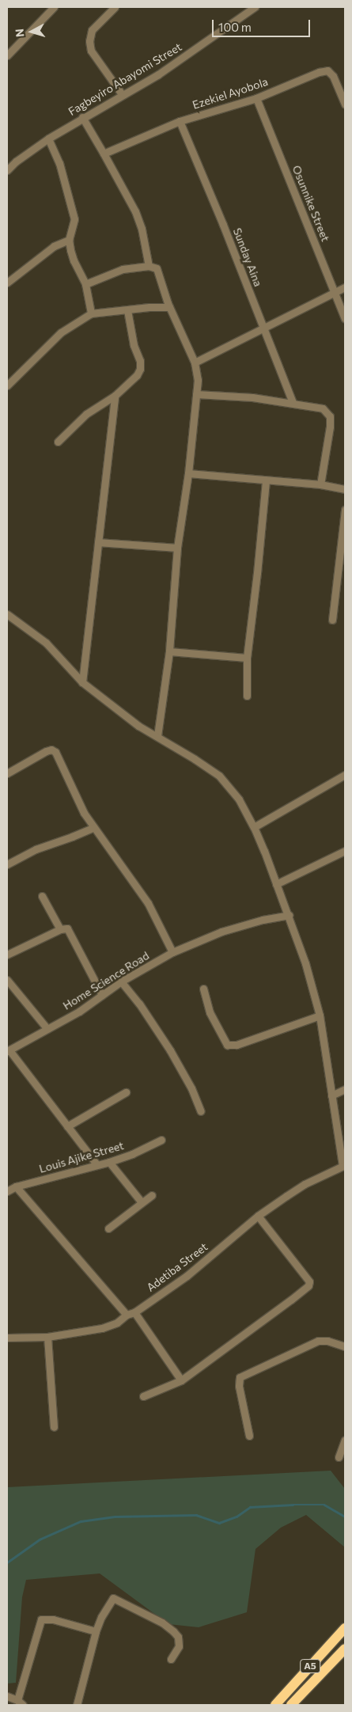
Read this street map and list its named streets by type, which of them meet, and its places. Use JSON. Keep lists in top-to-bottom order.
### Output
{
  "streets": {
    "highway": ["A5"],
    "street": [
      "Fagbeyiro Abayomi Street",
      "Ezekiel Ayobola",
      "Osunnike Street",
      "Sunday Aina",
      "Home Science Road",
      "Louis Ajike Street",
      "Adetiba Street"
    ]
  },
  "crossings": [
    ["Ezekiel Ayobola", "Osunnike Street"],
    ["Ezekiel Ayobola", "Sunday Aina"]
  ],
  "scale_bar": "100 m",
  "north": "left"
}
